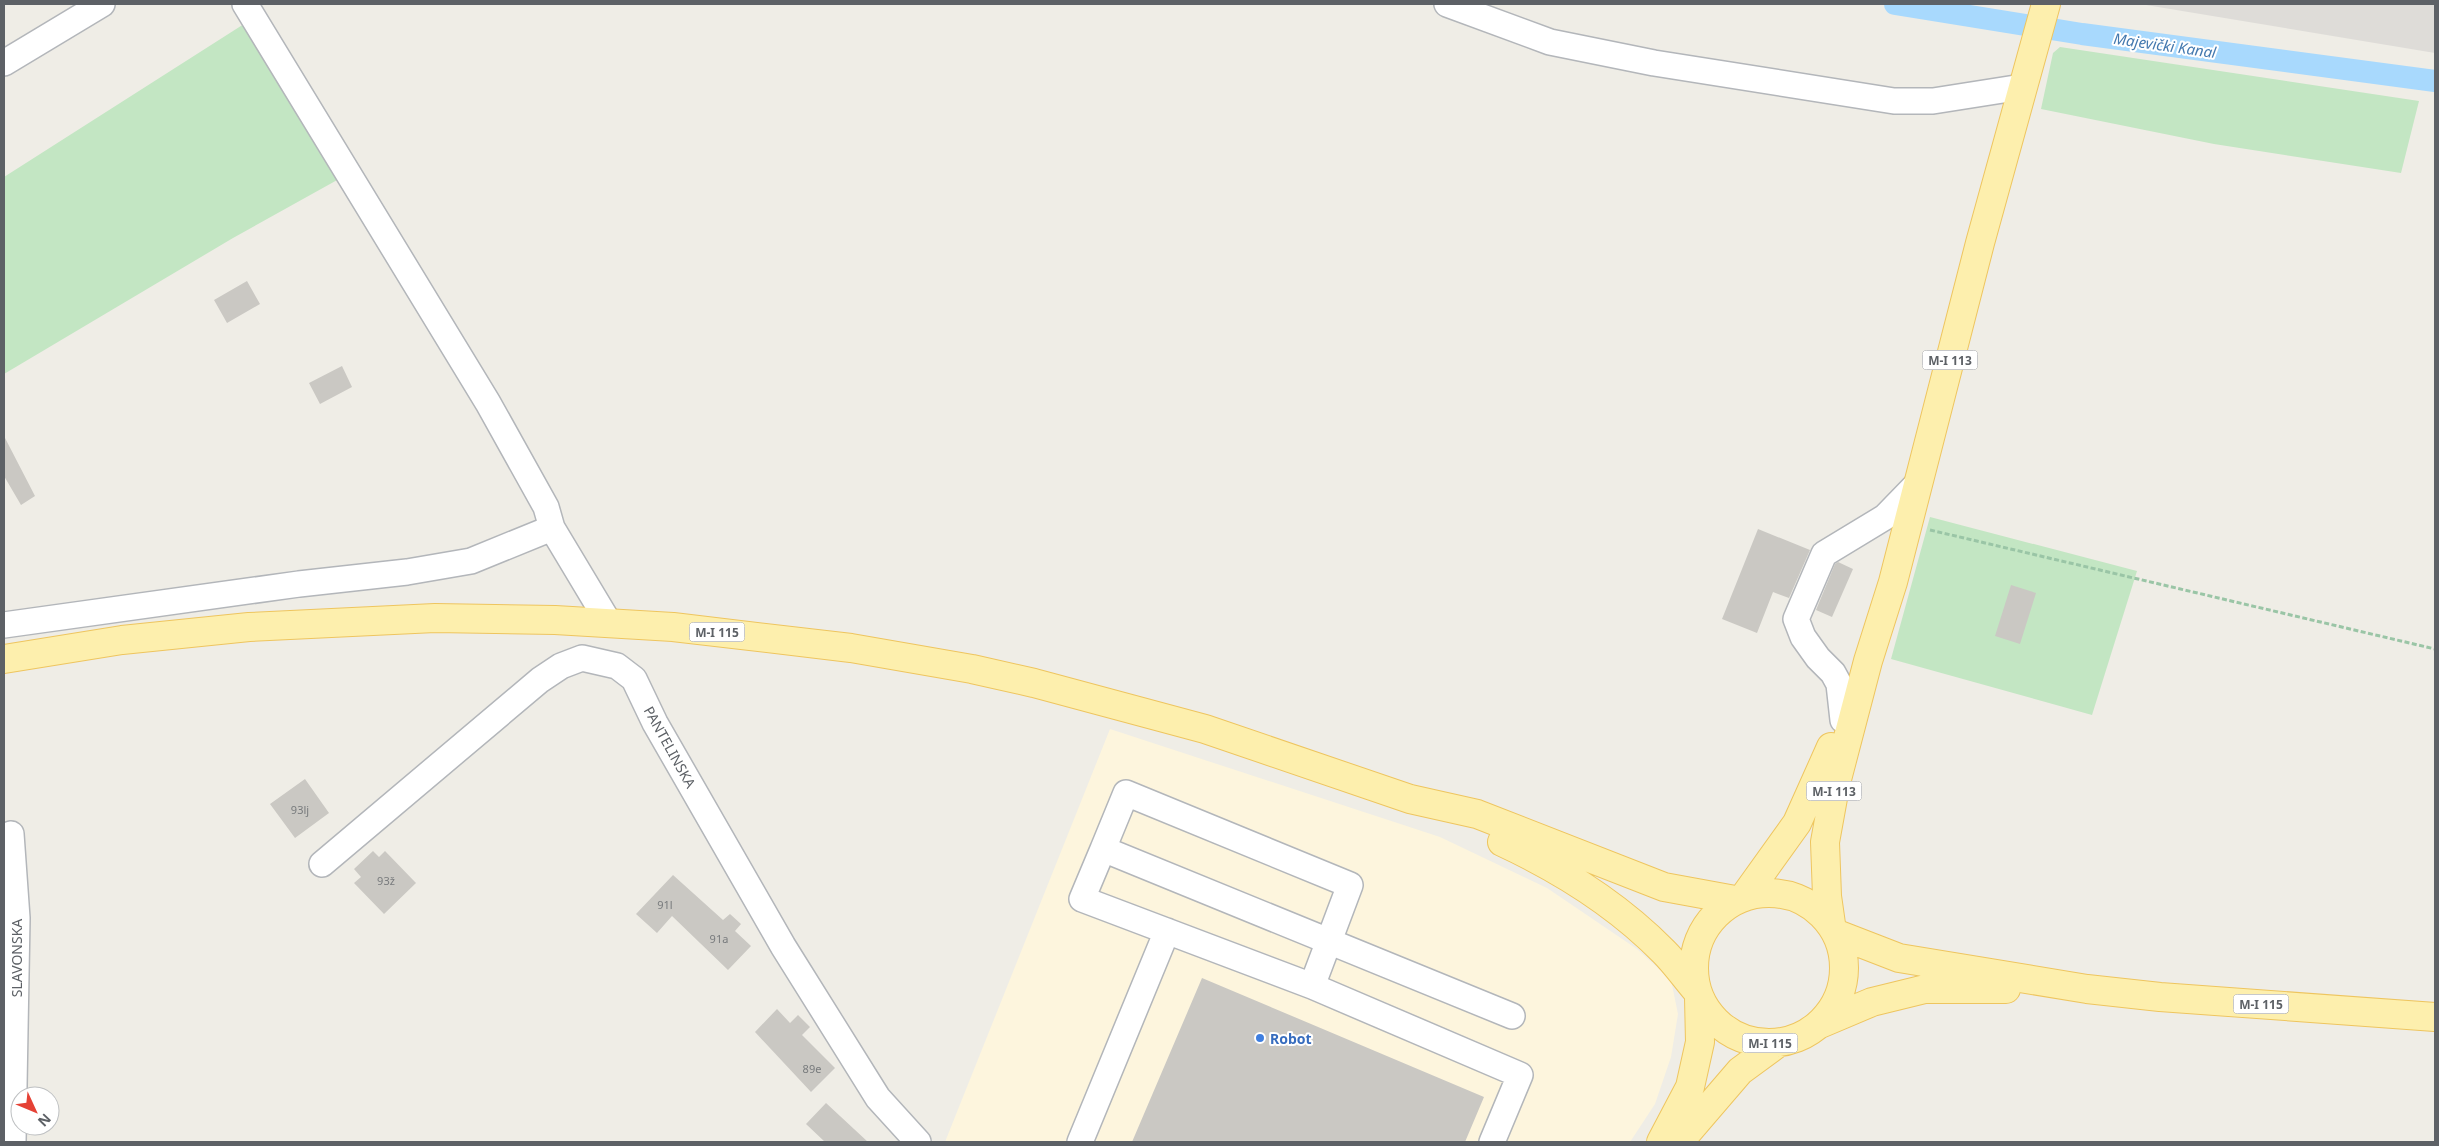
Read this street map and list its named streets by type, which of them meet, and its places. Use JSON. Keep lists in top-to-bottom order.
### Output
{
  "streets": {
    "main road": ["M-I 113", "M-I 115"],
    "street": ["PANTELINSKA", "SLAVONSKA"]
  },
  "crossings": [
    ["M-I 113", "M-I 115"]
  ],
  "water": ["Majevički Kanal"],
  "places": ["Robot"],
  "house_numbers": [
    "93lj",
    "93ž",
    "91l",
    "91a",
    "89e"
  ],
  "north": "bottom right"
}
